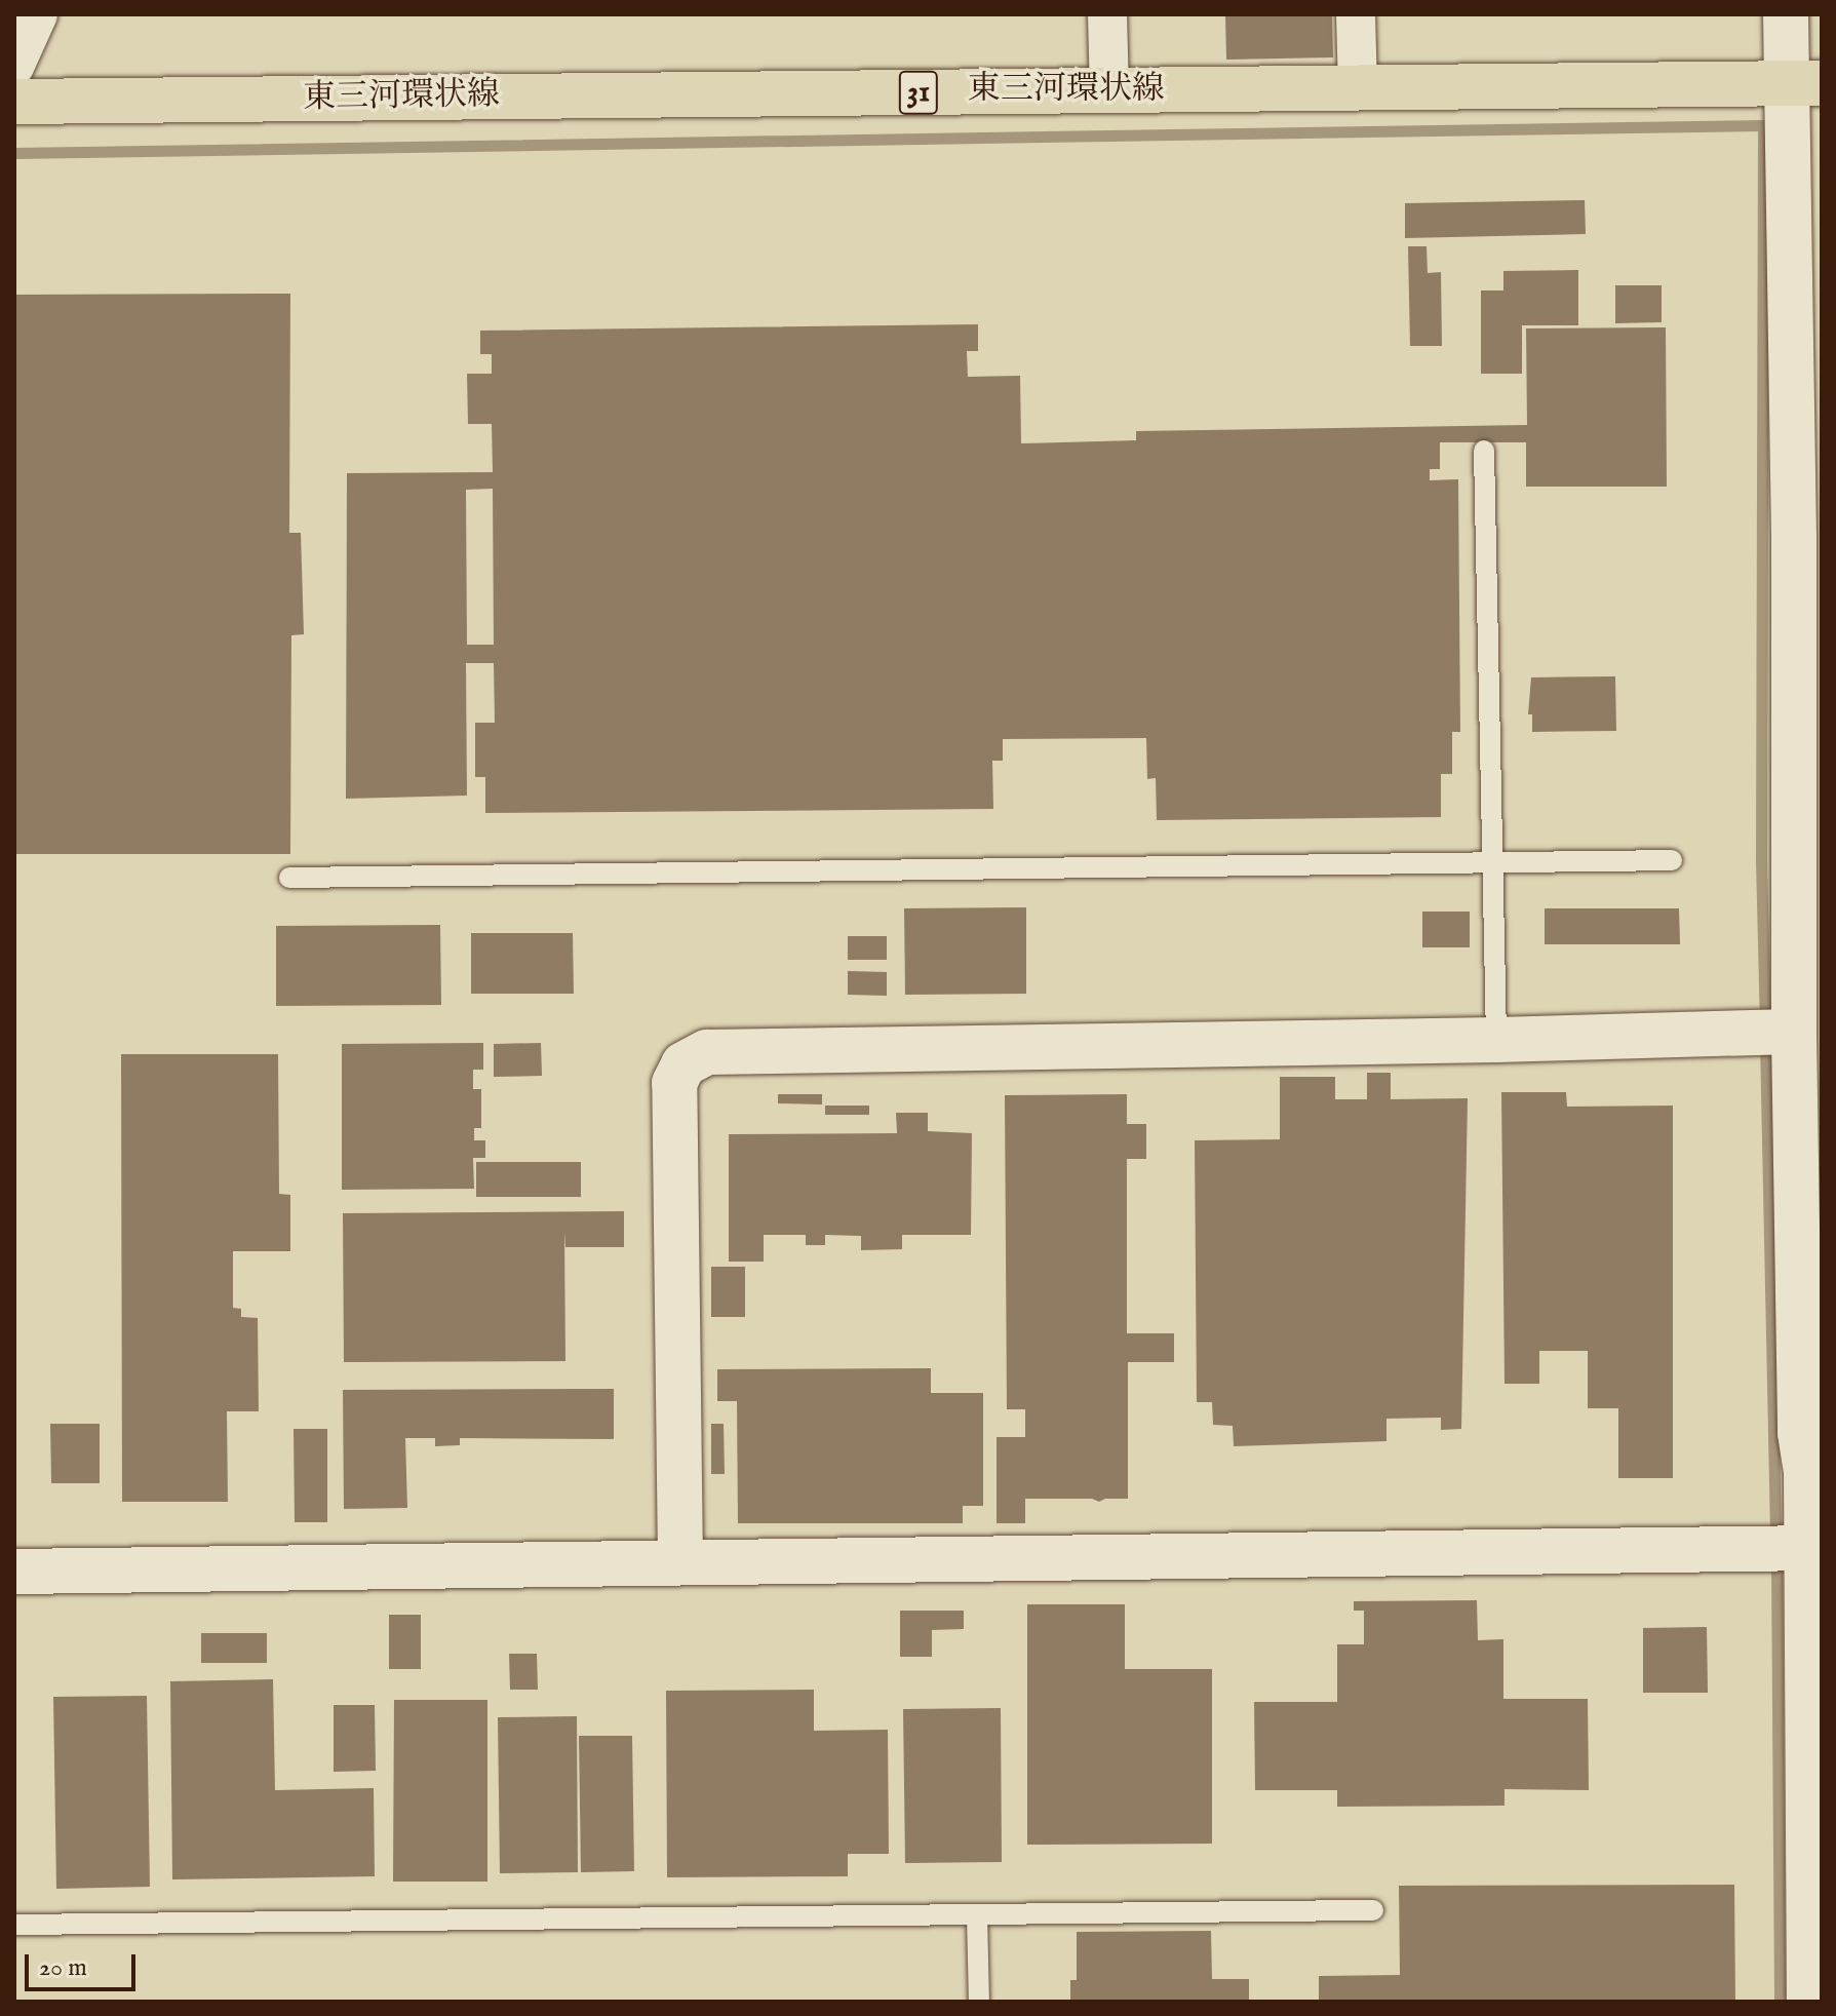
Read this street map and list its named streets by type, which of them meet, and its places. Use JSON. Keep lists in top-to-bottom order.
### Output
{
  "streets": {
    "main road": ["東三河環状線", "31"]
  },
  "scale_bar": "20 m"
}
